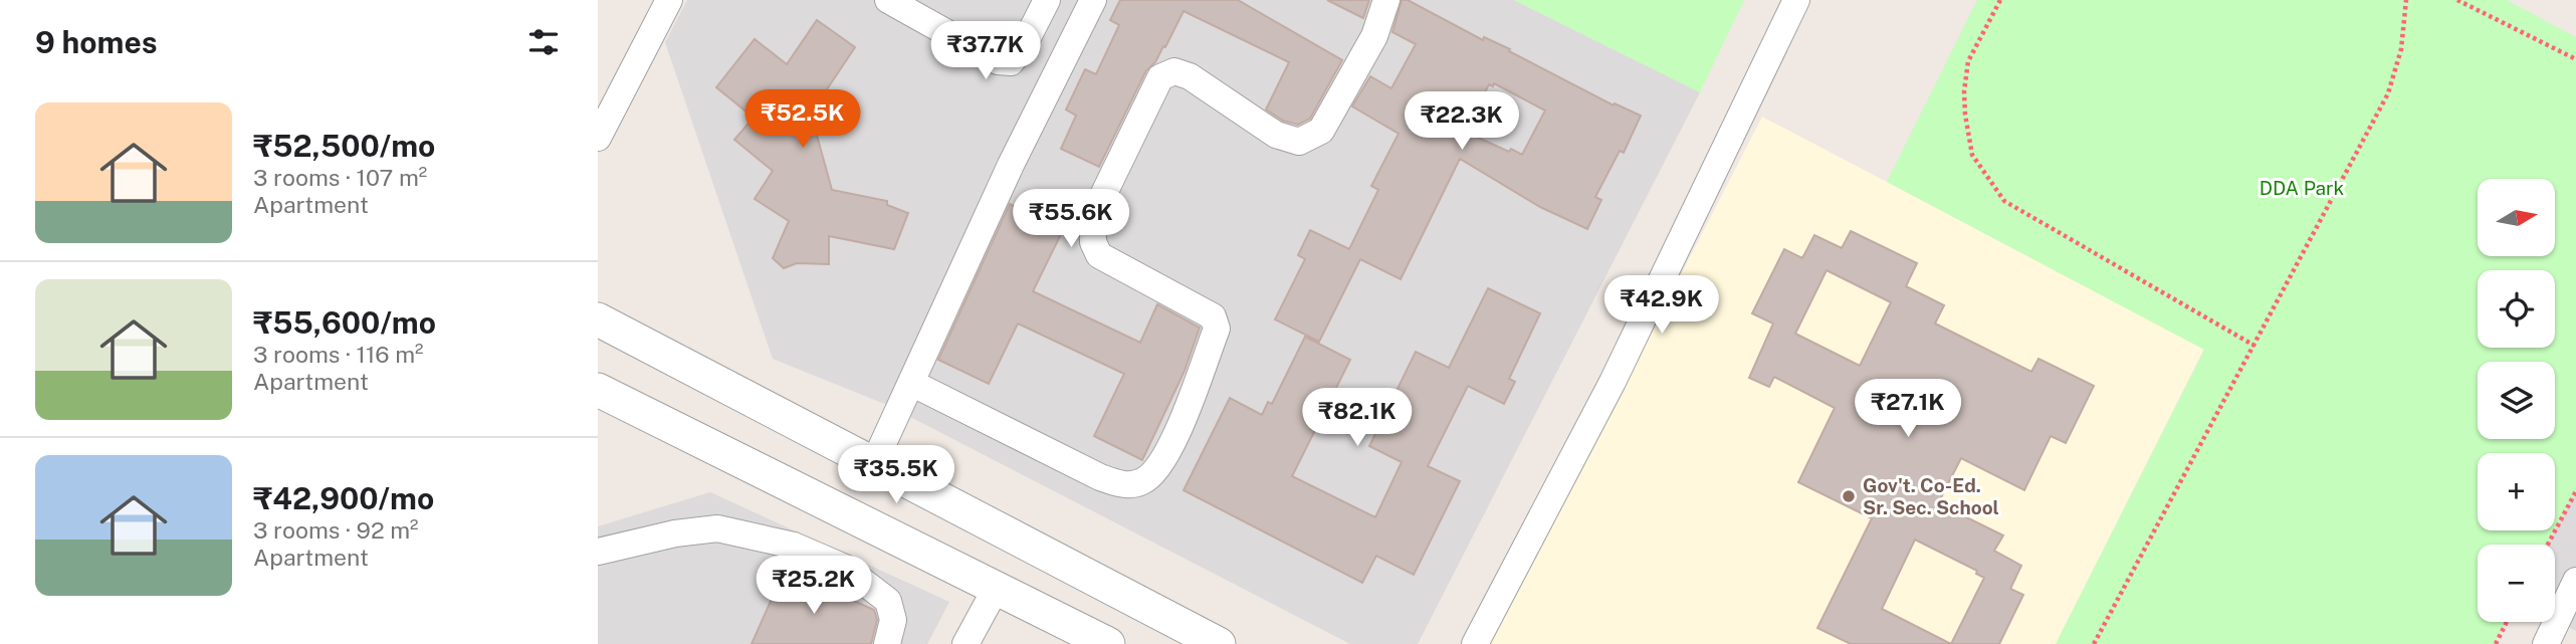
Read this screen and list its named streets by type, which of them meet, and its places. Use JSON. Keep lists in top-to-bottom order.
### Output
{
  "parks": ["DDA Park"],
  "places": ["Gov't. Co-Ed. Sr. Sec. School"],
  "north": "right",
  "page": {
    "heading": "9 homes",
    "price": [
      "₹37.7K",
      "₹52.5K",
      "₹22.3K",
      "₹55.6K",
      "₹42.9K",
      "₹27.1K",
      "₹82.1K",
      "₹35.5K",
      "₹25.2K"
    ],
    "list": [
      {
        "name": "₹52,500/mo",
        "note": "3 rooms · 107 m² · Apartment"
      },
      {
        "name": "₹55,600/mo",
        "note": "3 rooms · 116 m² · Apartment"
      },
      {
        "name": "₹42,900/mo",
        "note": "3 rooms · 92 m² · Apartment"
      }
    ],
    "map_buttons": ["+", "−"]
  }
}
